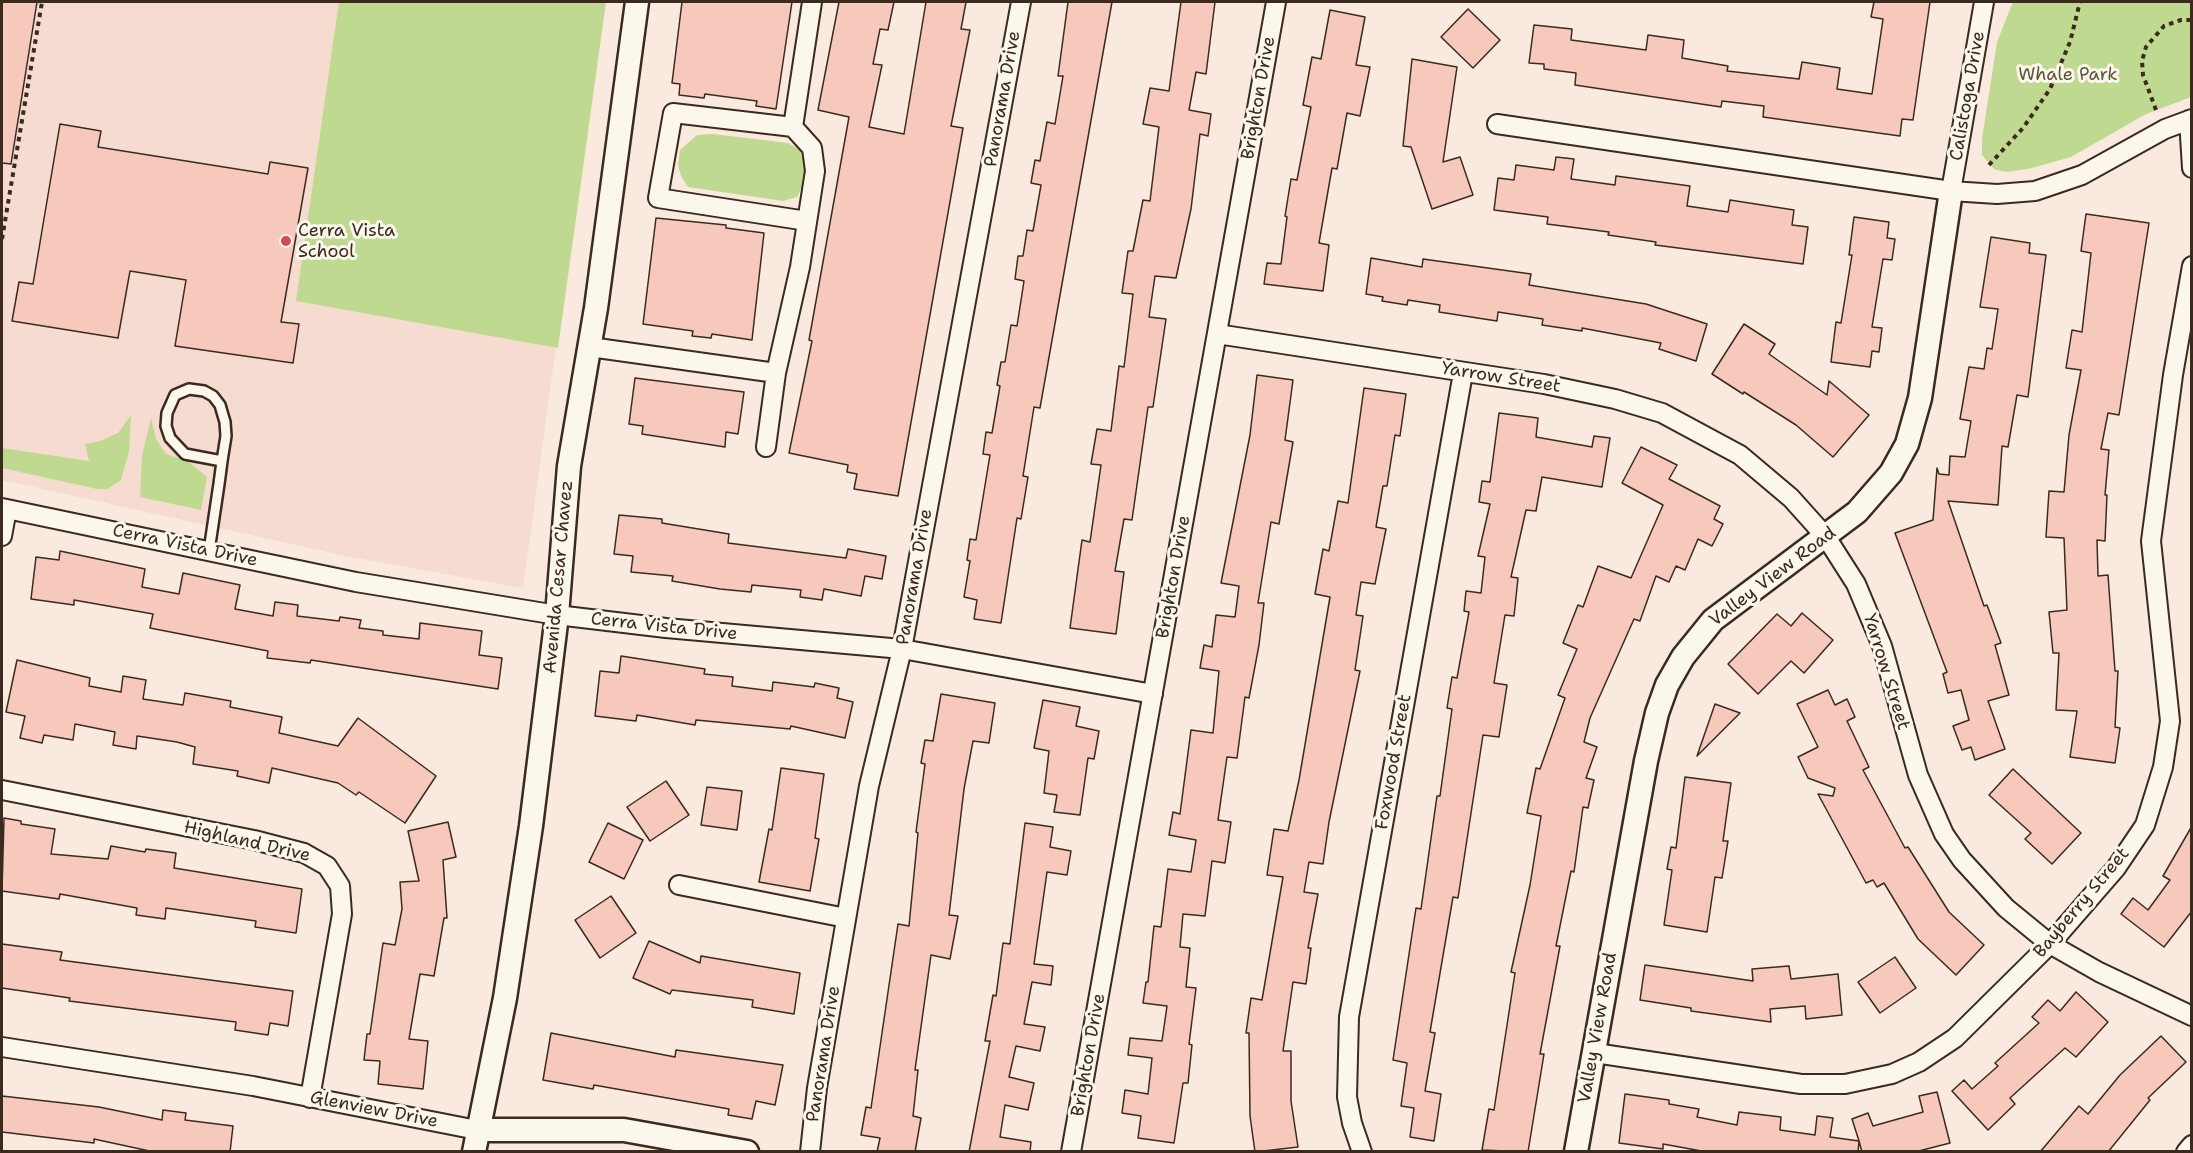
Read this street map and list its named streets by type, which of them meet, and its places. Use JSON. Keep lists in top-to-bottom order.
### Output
{
  "streets": {
    "street": [
      "Calistoga Drive",
      "Brighton Drive",
      "Panorama Drive",
      "Yarrow Street",
      "Cerra Vista Drive",
      "Avenida Cesar Chavez",
      "Valley View Road",
      "Foxwood Street",
      "Highland Drive",
      "Bayberry Street",
      "Glenview Drive"
    ]
  },
  "crossings": [
    ["Calistoga Drive", "Valley View Road"],
    ["Brighton Drive", "Yarrow Street"],
    ["Brighton Drive", "Cerra Vista Drive"],
    ["Panorama Drive", "Cerra Vista Drive"],
    ["Yarrow Street", "Valley View Road"],
    ["Yarrow Street", "Foxwood Street"],
    ["Yarrow Street", "Bayberry Street"],
    ["Cerra Vista Drive", "Avenida Cesar Chavez"],
    ["Avenida Cesar Chavez", "Glenview Drive"],
    ["Valley View Road", "Bayberry Street"],
    ["Highland Drive", "Glenview Drive"]
  ],
  "parks": ["Whale Park"],
  "places": ["Cerra Vista School"]
}
